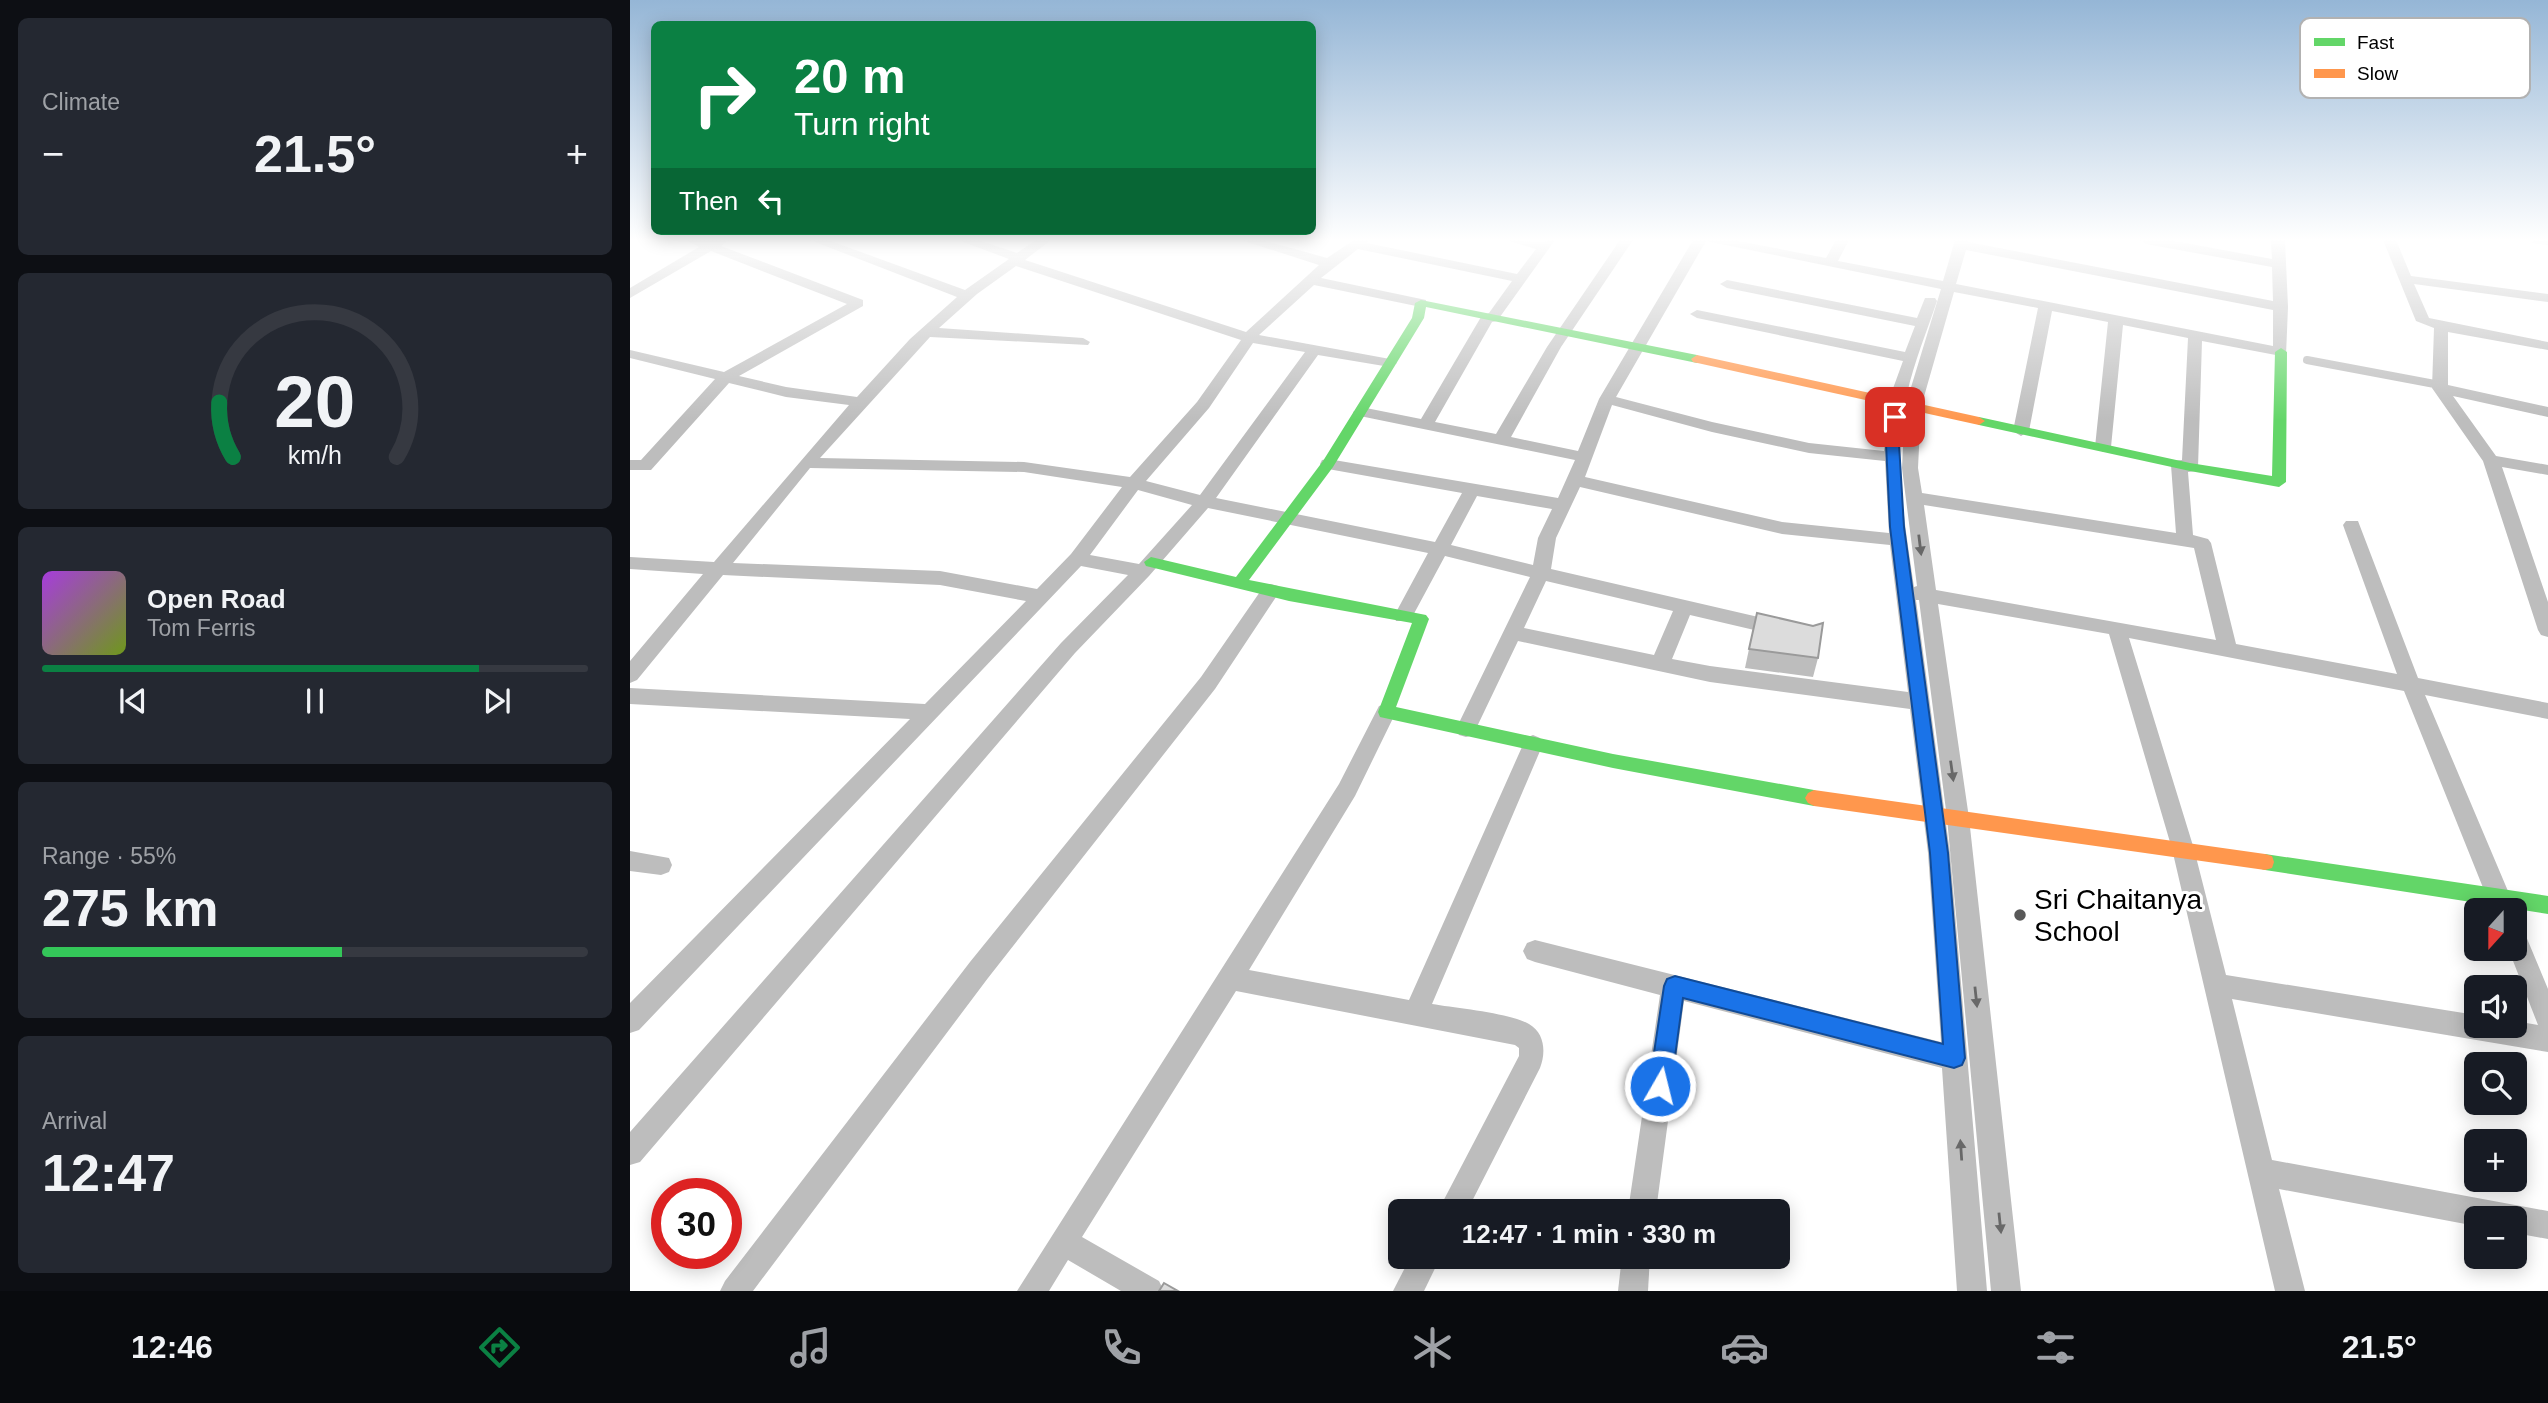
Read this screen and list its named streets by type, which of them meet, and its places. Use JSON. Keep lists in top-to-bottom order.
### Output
{
  "places": ["Sri Chaitanya School"],
  "legend": ["Fast", "Slow"],
  "north": "bottom",
  "page": {
    "tile": [
      "Climate",
      ["Range · 55%", "275 km"],
      ["Arrival", "12:47"]
    ],
    "turn": ["20 m", "Turn right"],
    "heat": ["−", "21.5°", "+"],
    "then": "Then",
    "song": ["Open Road", "Tom Ferris"],
    "map_buttons": ["+", "−"],
    "limit": "30",
    "trip": "12:47 · 1 min · 330 m",
    "tabs": ["12:46", "21.5°"],
    "gauge": ["20", "km/h"]
  }
}
